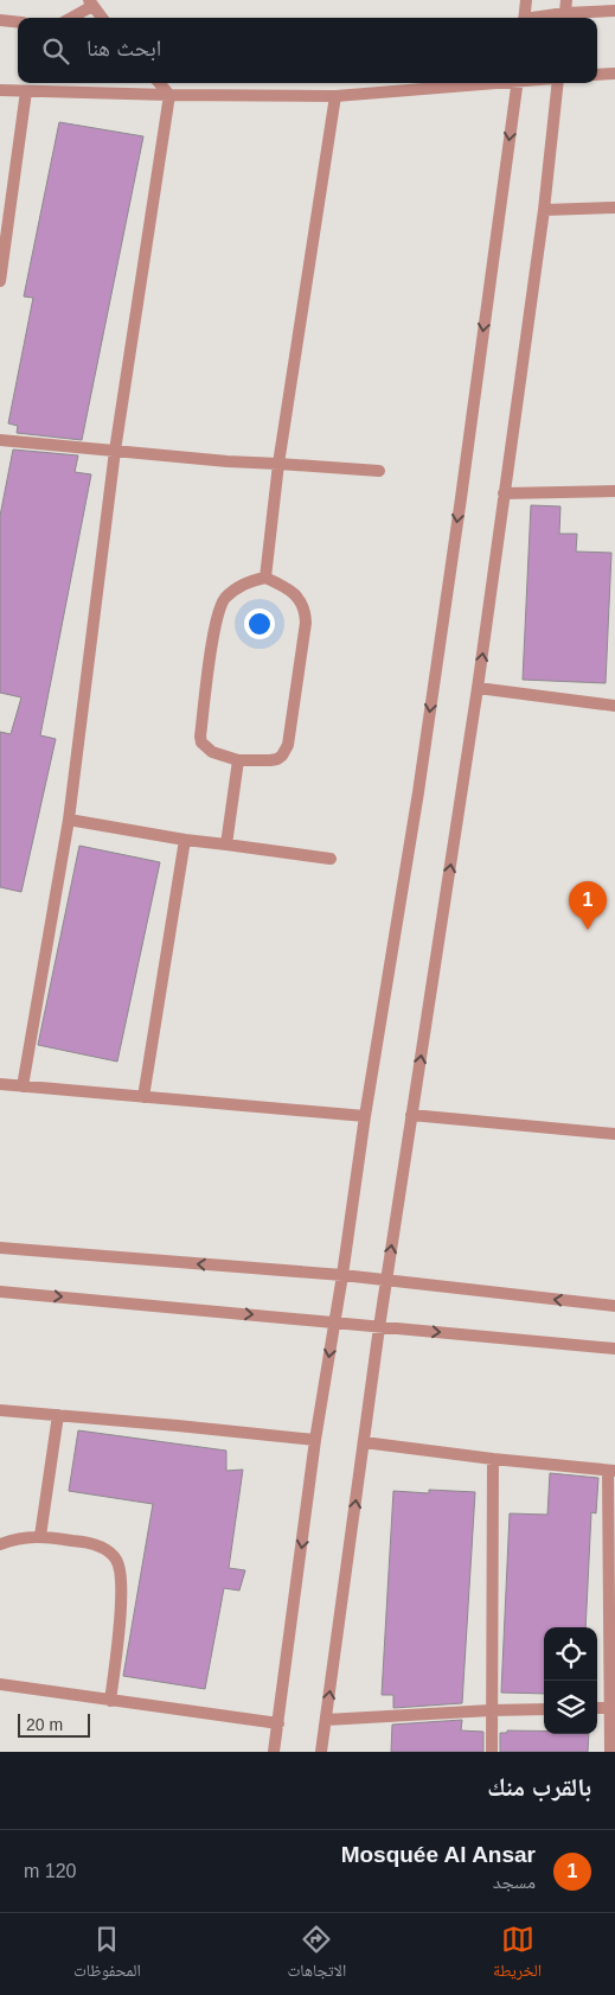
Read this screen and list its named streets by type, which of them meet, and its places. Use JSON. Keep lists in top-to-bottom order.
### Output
{
  "scale_bar": "20 m",
  "page": {
    "search": "ابحث هنا",
    "pins": "1",
    "scale": "20 m",
    "heading": "بالقرب منك",
    "list": [
      {
        "mark": "1",
        "name": "Mosquée Al Ansar",
        "note": "مسجد",
        "value": "120 m"
      }
    ],
    "nav": ["الخريطة", "الاتجاهات", "المحفوظات"]
  }
}
